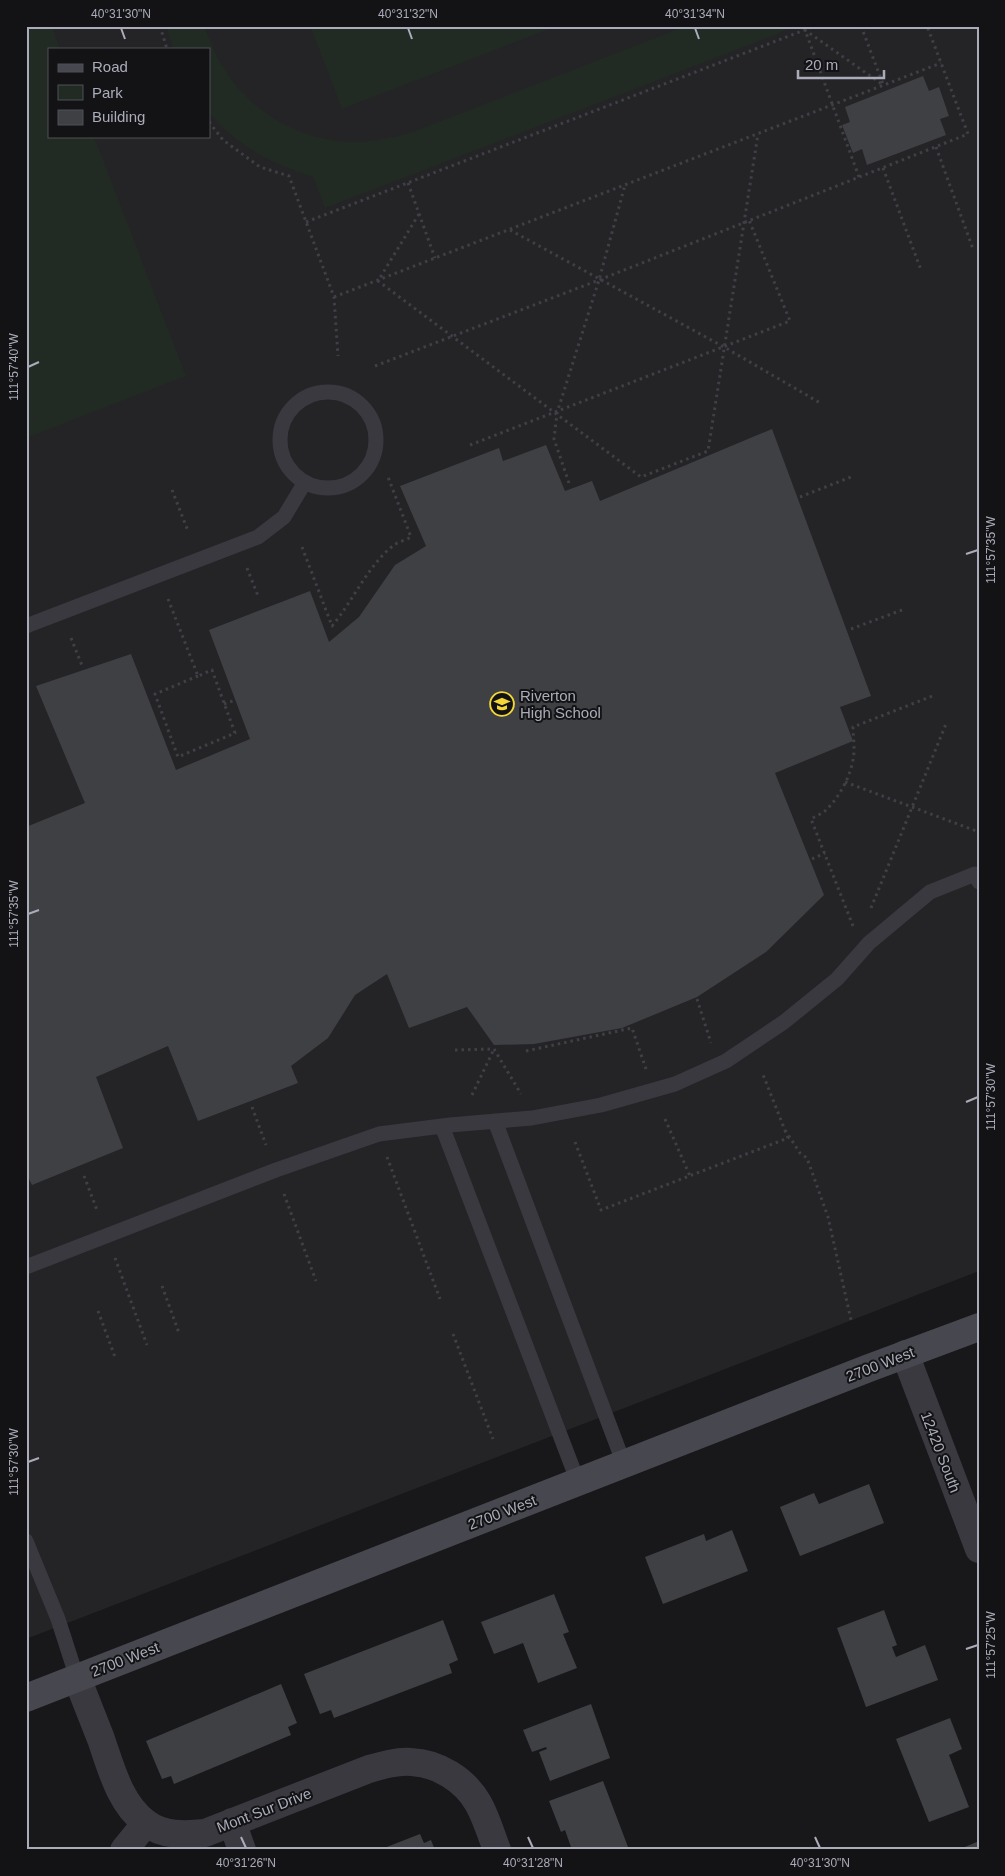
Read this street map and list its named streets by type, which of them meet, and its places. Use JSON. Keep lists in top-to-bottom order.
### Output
{
  "streets": {
    "main road": ["2700 West"],
    "street": ["12420 South", "Mont Sur Drive"]
  },
  "crossings": [
    ["2700 West", "12420 South"],
    ["2700 West", "Mont Sur Drive"]
  ],
  "places": {
    "school or university": ["Riverton High School"]
  },
  "legend": ["Road", "Park", "Building"],
  "scale_bar": "20 m",
  "coordinates": [
    "40°31'30\"N",
    "40°31'32\"N",
    "40°31'34\"N",
    "111°57'40\"W",
    "111°57'35\"W",
    "111°57'30\"W",
    "111°57'25\"W",
    "40°31'26\"N",
    "40°31'28\"N"
  ]
}
